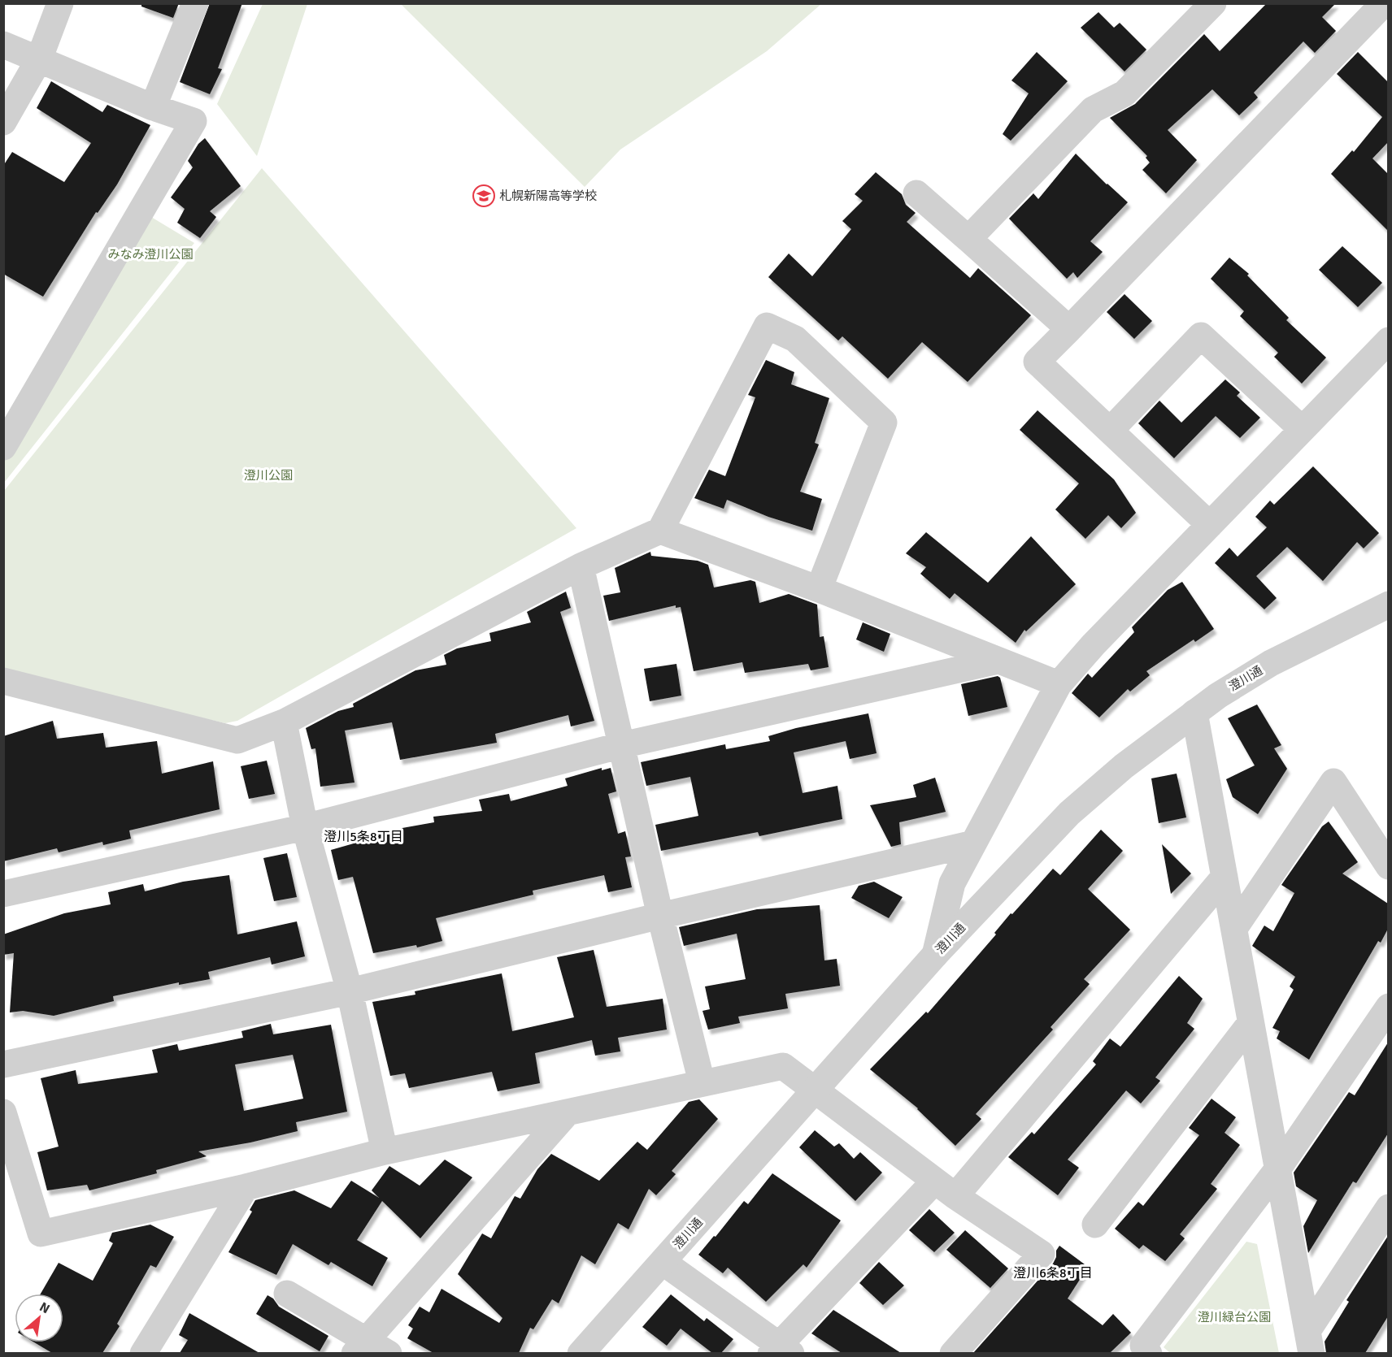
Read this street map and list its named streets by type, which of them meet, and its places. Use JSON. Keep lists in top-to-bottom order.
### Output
{
  "streets": {
    "street": ["澄川通"]
  },
  "districts": ["澄川5条8丁目", "澄川6条8丁目"],
  "parks": ["みなみ澄川公園", "澄川公園", "澄川緑台公園"],
  "places": {
    "school or university": ["札幌新陽高等学校"]
  },
  "north": "top right"
}
